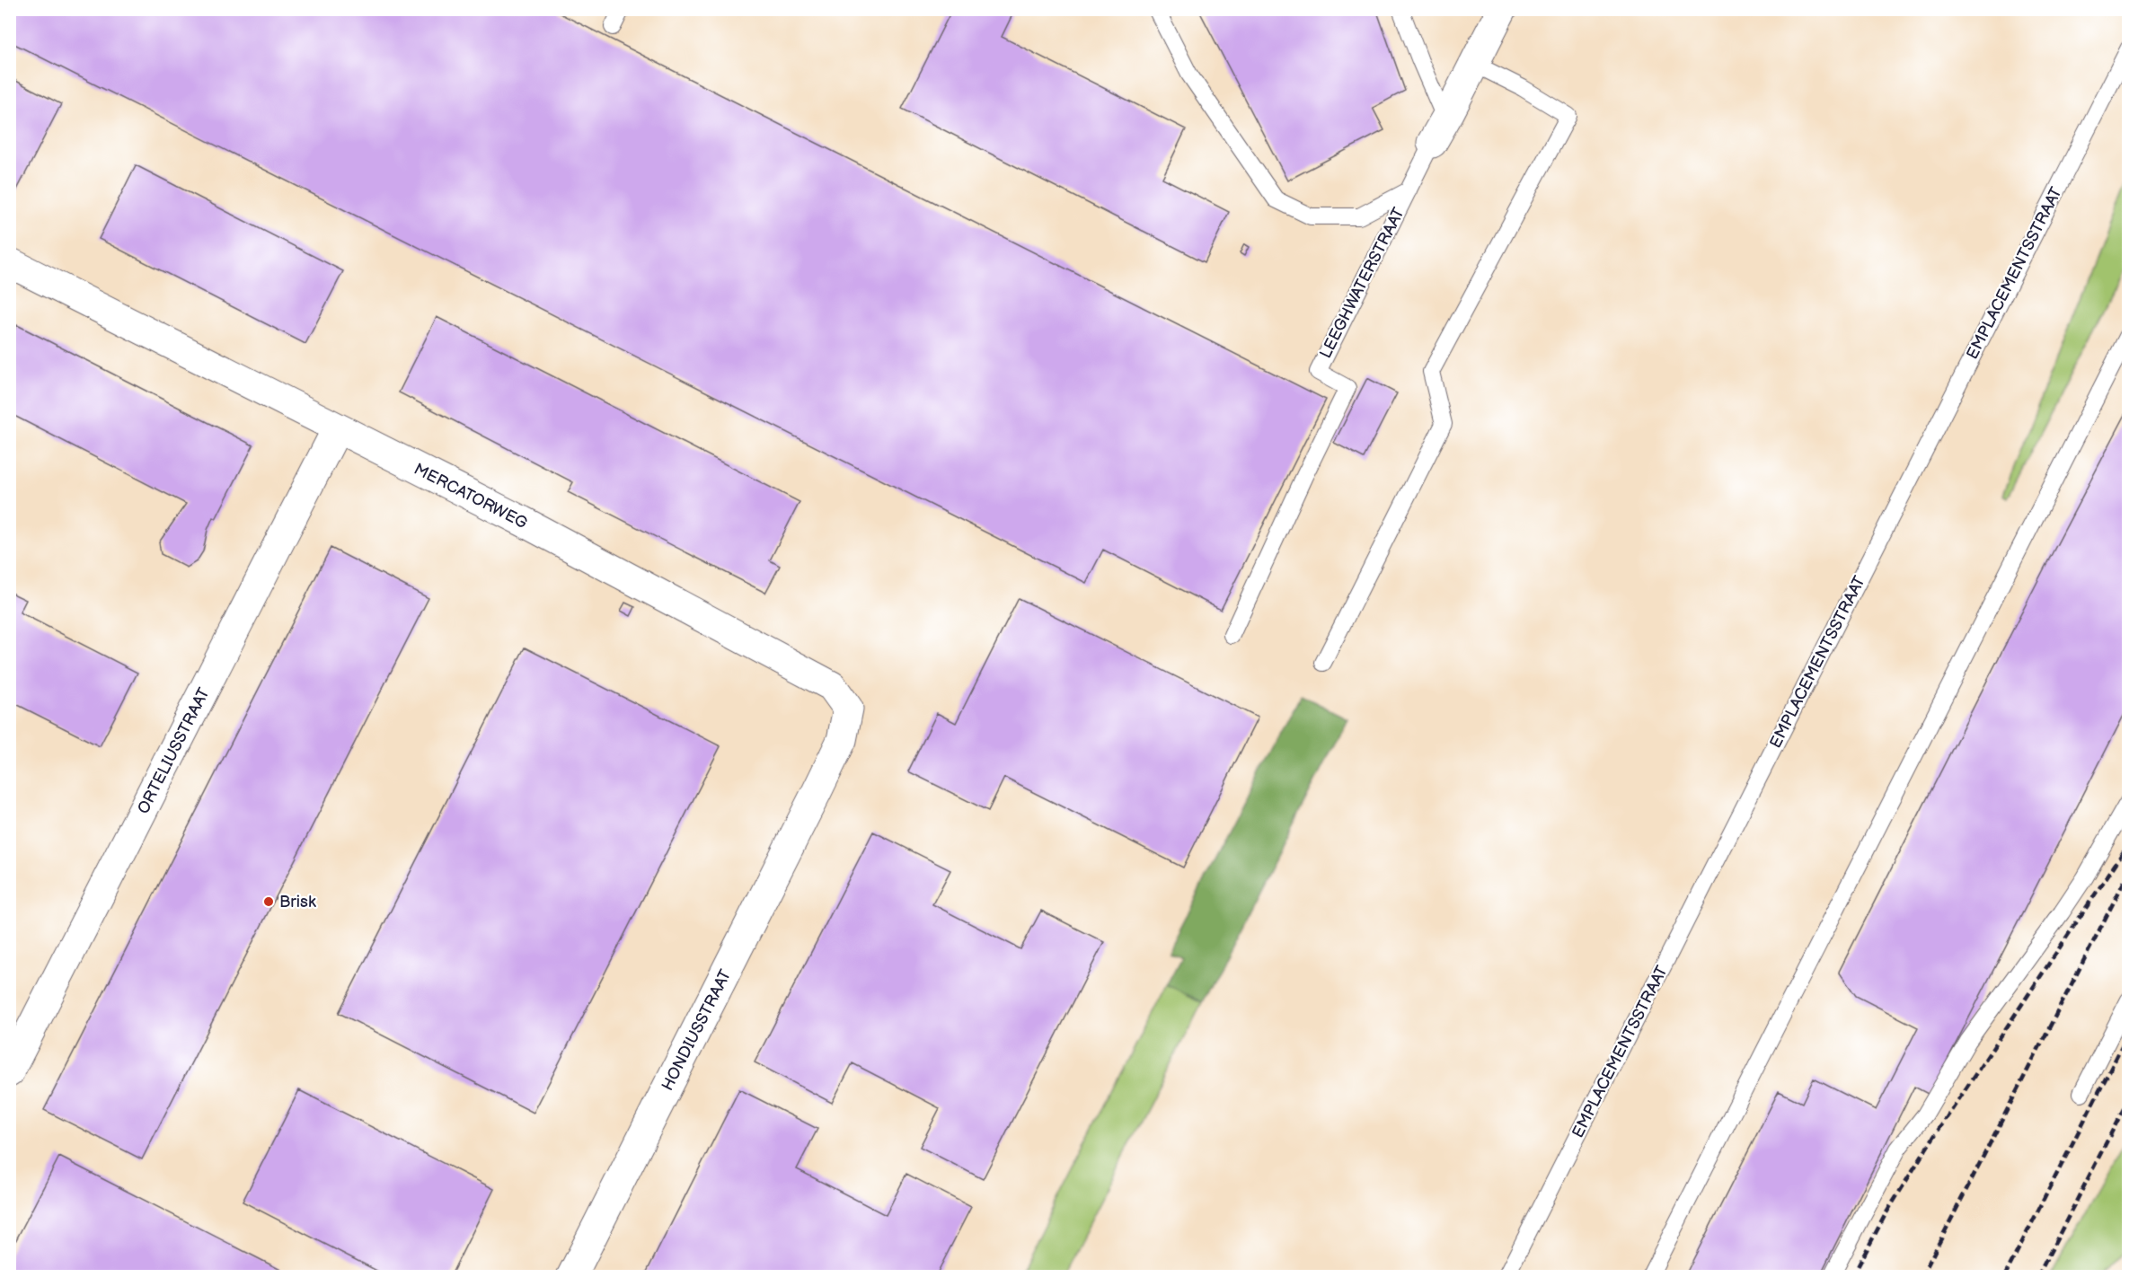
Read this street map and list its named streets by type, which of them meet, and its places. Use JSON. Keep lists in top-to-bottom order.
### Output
{
  "streets": {
    "street": [
      "LEEGHWATERSTRAAT",
      "MERCATORWEG",
      "ORTELIUSSTRAAT",
      "HONDIUSSTRAAT"
    ],
    "lane": ["EMPLACEMENTSSTRAAT"]
  },
  "crossings": [
    ["MERCATORWEG", "ORTELIUSSTRAAT"],
    ["MERCATORWEG", "HONDIUSSTRAAT"]
  ],
  "places": ["Brisk"]
}
